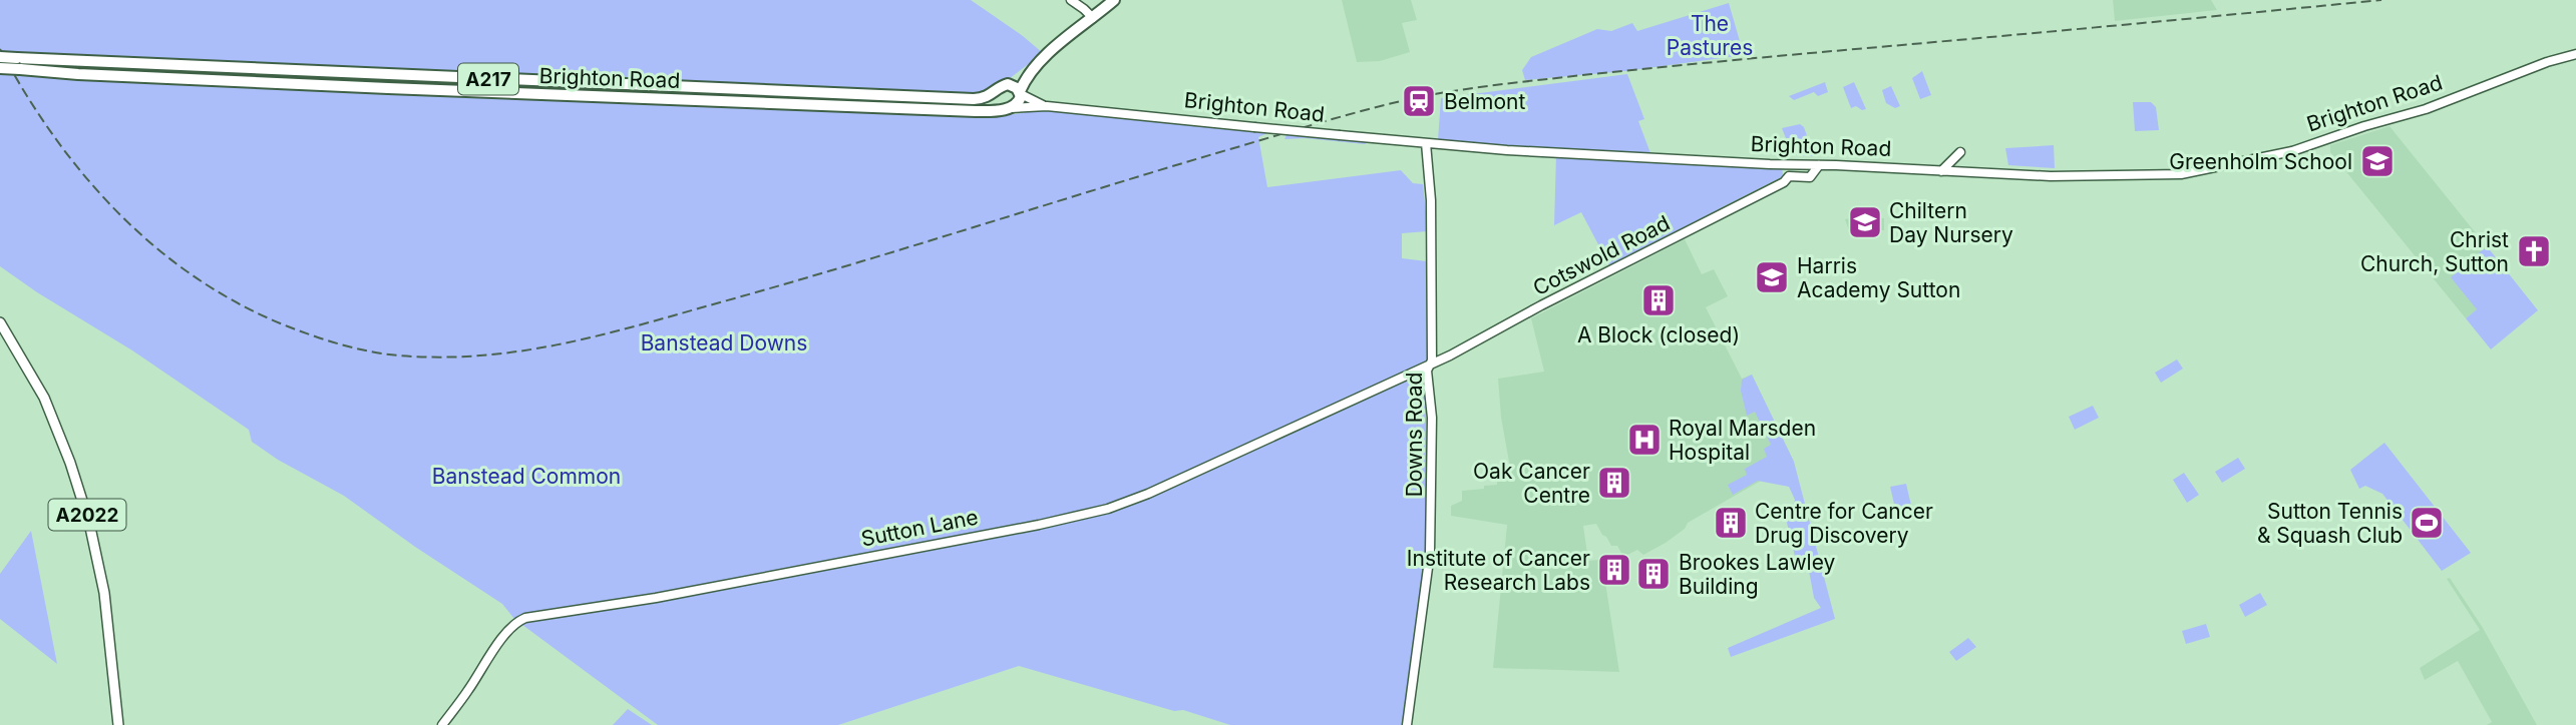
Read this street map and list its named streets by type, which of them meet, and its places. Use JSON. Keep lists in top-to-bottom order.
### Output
{
  "streets": {
    "highway": ["Brighton Road", "A217"],
    "main road": [
      "Cotswold Road",
      "Downs Road",
      "A2022",
      "Sutton Lane"
    ]
  },
  "crossings": [
    ["Brighton Road", "A217"],
    ["Brighton Road", "Cotswold Road"],
    ["Brighton Road", "Downs Road"],
    ["Cotswold Road", "Downs Road"],
    ["Cotswold Road", "Sutton Lane"],
    ["Downs Road", "Sutton Lane"]
  ],
  "parks": ["The Pastures", "Banstead Downs", "Banstead Common"],
  "places": {
    "station": ["Belmont"],
    "school or university": ["Greenholm School", "Chiltern Day Nursery", "Harris Academy Sutton"],
    "church": ["Christ Church, Sutton"],
    "building": [
      "A Block (closed)",
      "Oak Cancer Centre",
      "Centre for Cancer Drug Discovery",
      "Institute of Cancer Research Labs",
      "Brookes Lawley Building"
    ],
    "hospital": ["Royal Marsden Hospital"],
    "sports": ["Sutton Tennis & Squash Club"]
  }
}
